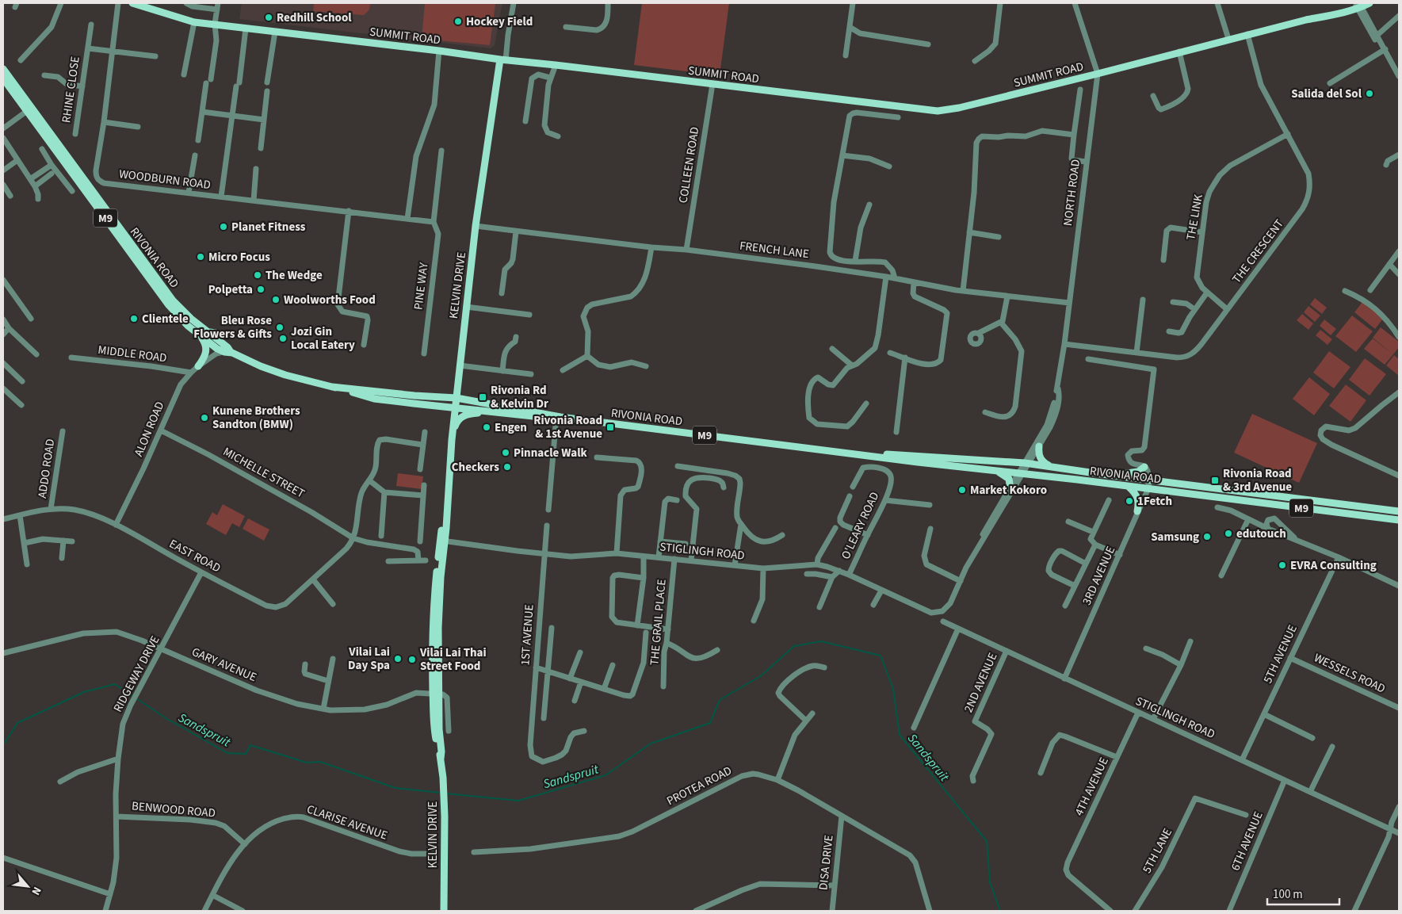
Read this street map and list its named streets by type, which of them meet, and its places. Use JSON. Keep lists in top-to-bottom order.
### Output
{
  "streets": {
    "main road": [
      "SUMMIT ROAD",
      "M9",
      "RIVONIA ROAD",
      "KELVIN DRIVE"
    ],
    "street": [
      "RHINE CLOSE",
      "COLLEEN ROAD",
      "WOODBURN ROAD",
      "NORTH ROAD",
      "THE LINK",
      "FRENCH LANE",
      "THE CRESCENT",
      "PINE WAY",
      "MIDDLE ROAD",
      "ALON ROAD",
      "ADDO ROAD",
      "MICHELLE STREET",
      "O'LEARY ROAD",
      "STIGLINGH ROAD",
      "EAST ROAD",
      "3RD AVENUE",
      "THE GRAIL PLACE",
      "1ST AVENUE",
      "5TH AVENUE",
      "GARY AVENUE",
      "WESSELS ROAD",
      "RIDGEWAY DRIVE",
      "2ND AVENUE",
      "PROTEA ROAD",
      "4TH AVENUE",
      "BENWOOD ROAD",
      "CLARISE AVENUE",
      "6TH AVENUE",
      "5TH LANE",
      "DISA DRIVE"
    ]
  },
  "crossings": [
    ["SUMMIT ROAD", "COLLEEN ROAD"],
    ["SUMMIT ROAD", "NORTH ROAD"],
    ["SUMMIT ROAD", "THE CRESCENT"],
    ["SUMMIT ROAD", "KELVIN DRIVE"],
    ["RHINE CLOSE", "WOODBURN ROAD"],
    ["COLLEEN ROAD", "FRENCH LANE"],
    ["WOODBURN ROAD", "PINE WAY"],
    ["NORTH ROAD", "FRENCH LANE"],
    ["NORTH ROAD", "THE CRESCENT"],
    ["NORTH ROAD", "RIVONIA ROAD"],
    ["NORTH ROAD", "STIGLINGH ROAD"],
    ["THE LINK", "THE CRESCENT"],
    ["FRENCH LANE", "KELVIN DRIVE"],
    ["RIVONIA ROAD", "KELVIN DRIVE"],
    ["RIVONIA ROAD", "ALON ROAD"],
    ["RIVONIA ROAD", "3RD AVENUE"],
    ["KELVIN DRIVE", "STIGLINGH ROAD"],
    ["KELVIN DRIVE", "GARY AVENUE"],
    ["MIDDLE ROAD", "ALON ROAD"],
    ["ALON ROAD", "MICHELLE STREET"],
    ["ALON ROAD", "EAST ROAD"],
    ["ADDO ROAD", "EAST ROAD"],
    ["MICHELLE STREET", "EAST ROAD"],
    ["O'LEARY ROAD", "STIGLINGH ROAD"],
    ["STIGLINGH ROAD", "3RD AVENUE"],
    ["STIGLINGH ROAD", "THE GRAIL PLACE"],
    ["STIGLINGH ROAD", "1ST AVENUE"],
    ["STIGLINGH ROAD", "5TH AVENUE"],
    ["STIGLINGH ROAD", "2ND AVENUE"],
    ["STIGLINGH ROAD", "4TH AVENUE"],
    ["STIGLINGH ROAD", "6TH AVENUE"],
    ["EAST ROAD", "RIDGEWAY DRIVE"],
    ["5TH AVENUE", "WESSELS ROAD"],
    ["GARY AVENUE", "RIDGEWAY DRIVE"],
    ["RIDGEWAY DRIVE", "BENWOOD ROAD"],
    ["PROTEA ROAD", "DISA DRIVE"],
    ["BENWOOD ROAD", "CLARISE AVENUE"]
  ],
  "water": ["Sandspruit"],
  "places": {
    "other": [
      "Redhill School",
      "Hockey Field",
      "Salida del Sol",
      "Planet Fitness",
      "Micro Focus",
      "The Wedge",
      "Polpetta",
      "Woolworths Food",
      "Clientele",
      "Bleu Rose Flowers & Gifts",
      "Jozi Gin Local Eatery",
      "Kunene Brothers Sandton (BMW)",
      "Engen",
      "Pinnacle Walk",
      "Checkers",
      "Market Kokoro",
      "1Fetch",
      "edutouch",
      "Samsung",
      "EVRA Consulting",
      "Vilai Lai Day Spa",
      "Vilai Lai Thai Street Food"
    ],
    "transit": ["Rivonia Rd & Kelvin Dr", "Rivonia Road & 1st Avenue", "Rivonia Road & 3rd Avenue"]
  },
  "scale_bar": "100 m",
  "north": "bottom right"
}
